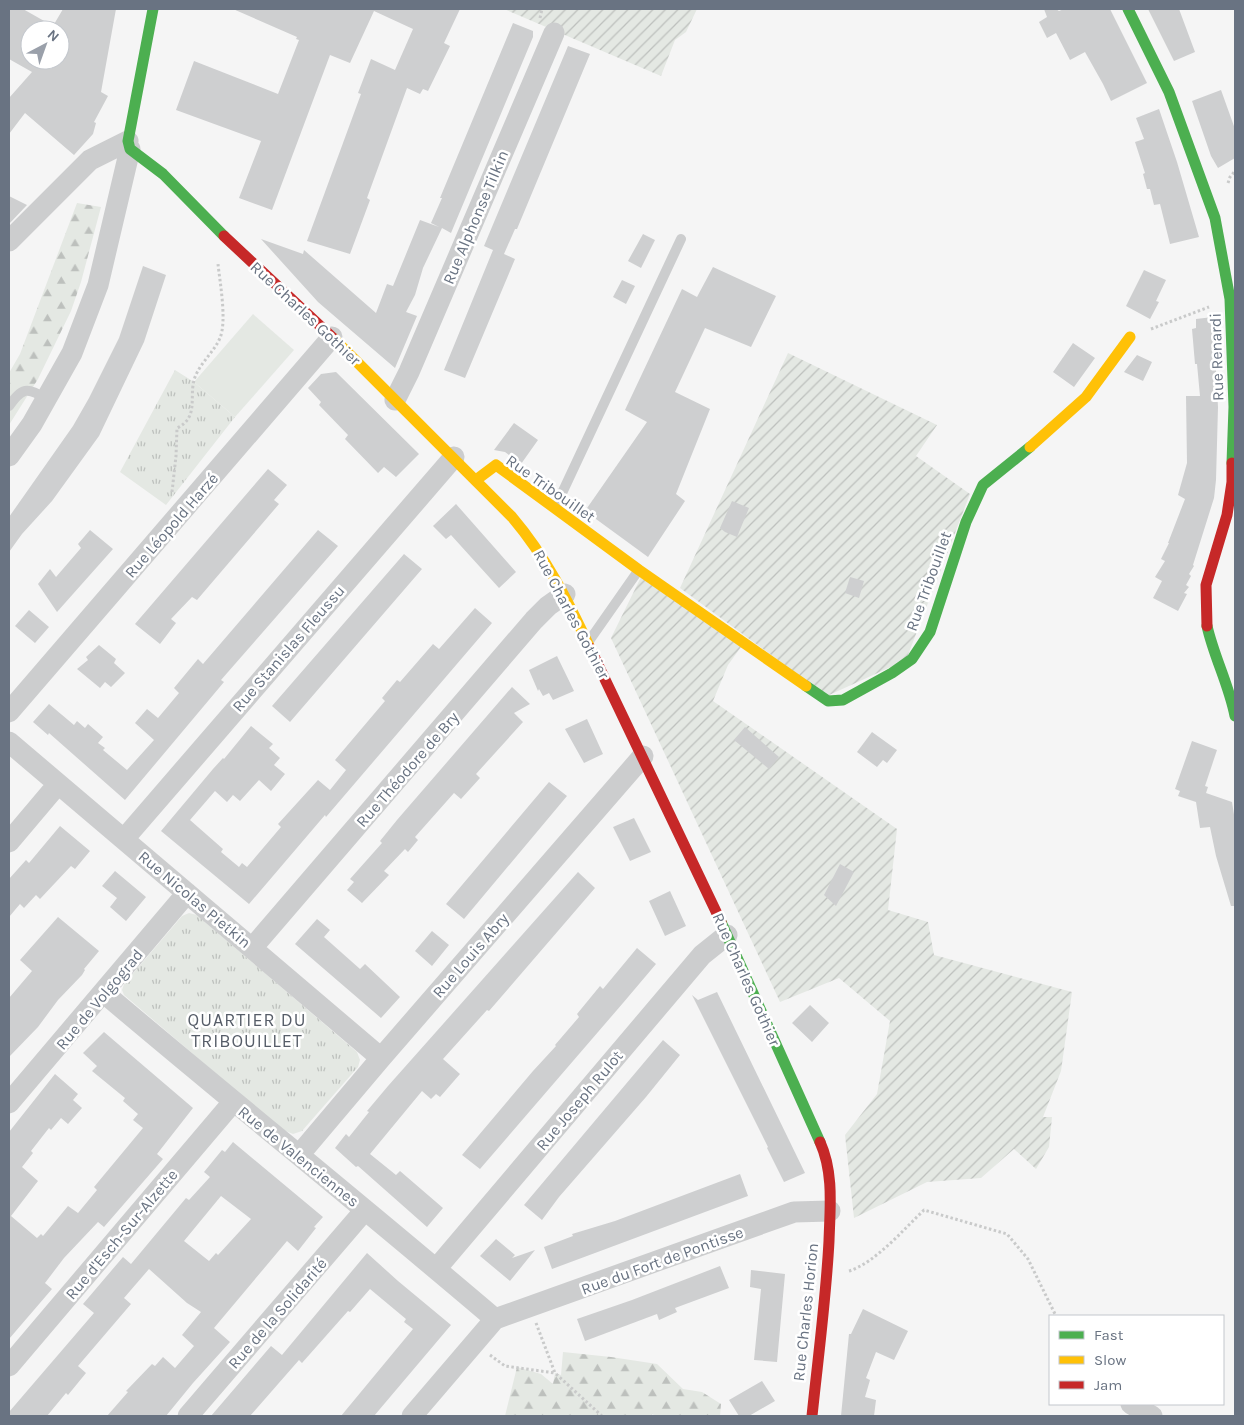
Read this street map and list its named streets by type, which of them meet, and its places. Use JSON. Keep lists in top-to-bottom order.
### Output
{
  "streets": {
    "street": [
      "Rue Alphonse Tilkin",
      "Rue Charles Gothier",
      "Rue Renardi",
      "Rue Tribouillet",
      "Rue Léopold Harzé",
      "Rue Stanislas Fleussu",
      "Rue Théodore de Bry",
      "Rue Nicolas Pietkin",
      "Rue Louis Abry",
      "Rue de Volgograd",
      "Rue Joseph Rulot",
      "Rue de Valenciennes",
      "Rue d'Esch-Sur-Alzette",
      "Rue du Fort de Pontisse",
      "Rue Charles Horion",
      "Rue de la Solidarité"
    ]
  },
  "crossings": [
    ["Rue Alphonse Tilkin", "Rue Charles Gothier"],
    ["Rue Charles Gothier", "Rue Tribouillet"],
    ["Rue Charles Gothier", "Rue Léopold Harzé"],
    ["Rue Charles Gothier", "Rue Stanislas Fleussu"],
    ["Rue Charles Gothier", "Rue Théodore de Bry"],
    ["Rue Charles Gothier", "Rue Louis Abry"],
    ["Rue Charles Gothier", "Rue Joseph Rulot"],
    ["Rue Charles Gothier", "Rue du Fort de Pontisse"],
    ["Rue Charles Gothier", "Rue Charles Horion"],
    ["Rue Stanislas Fleussu", "Rue Nicolas Pietkin"],
    ["Rue Théodore de Bry", "Rue Nicolas Pietkin"],
    ["Rue Nicolas Pietkin", "Rue Louis Abry"],
    ["Rue Nicolas Pietkin", "Rue de Volgograd"],
    ["Rue Louis Abry", "Rue de Valenciennes"],
    ["Rue de Volgograd", "Rue de Valenciennes"],
    ["Rue Joseph Rulot", "Rue de Valenciennes"],
    ["Rue de Valenciennes", "Rue d'Esch-Sur-Alzette"],
    ["Rue de Valenciennes", "Rue du Fort de Pontisse"],
    ["Rue de Valenciennes", "Rue de la Solidarité"],
    ["Rue du Fort de Pontisse", "Rue Charles Horion"]
  ],
  "districts": ["QUARTIER DU TRIBOUILLET"],
  "legend": ["Fast", "Slow", "Jam"],
  "north": "top right"
}
